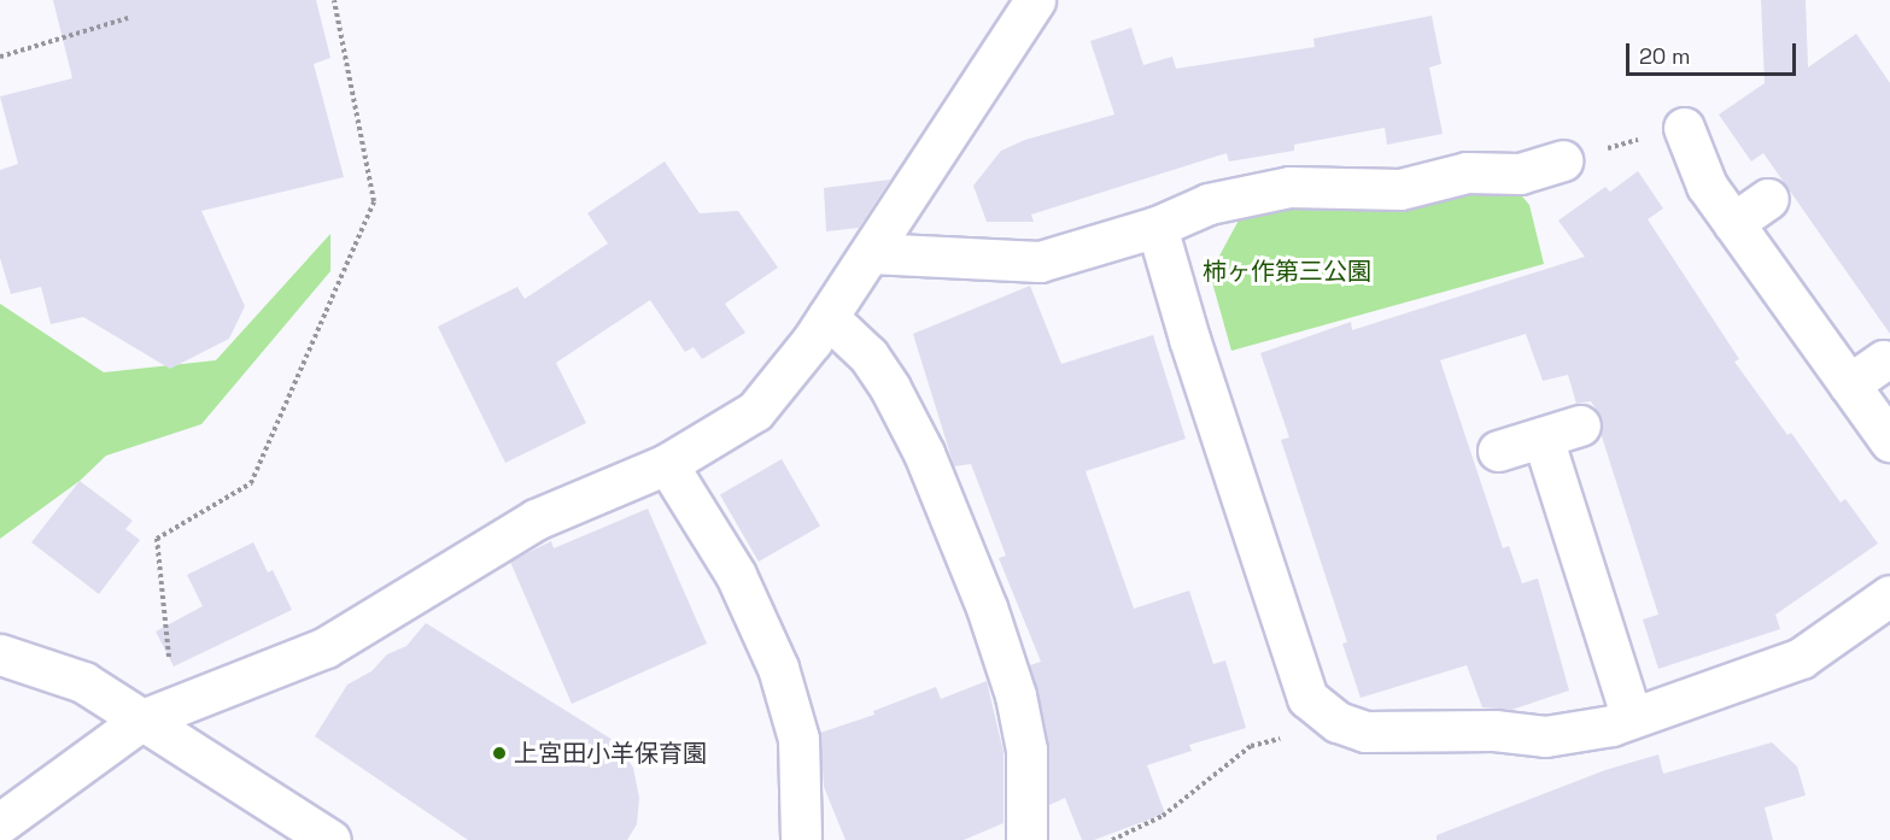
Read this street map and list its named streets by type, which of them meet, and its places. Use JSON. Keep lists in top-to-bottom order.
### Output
{
  "parks": ["柿ヶ作第三公園"],
  "places": ["上宮田小羊保育園"],
  "scale_bar": "20 m"
}
